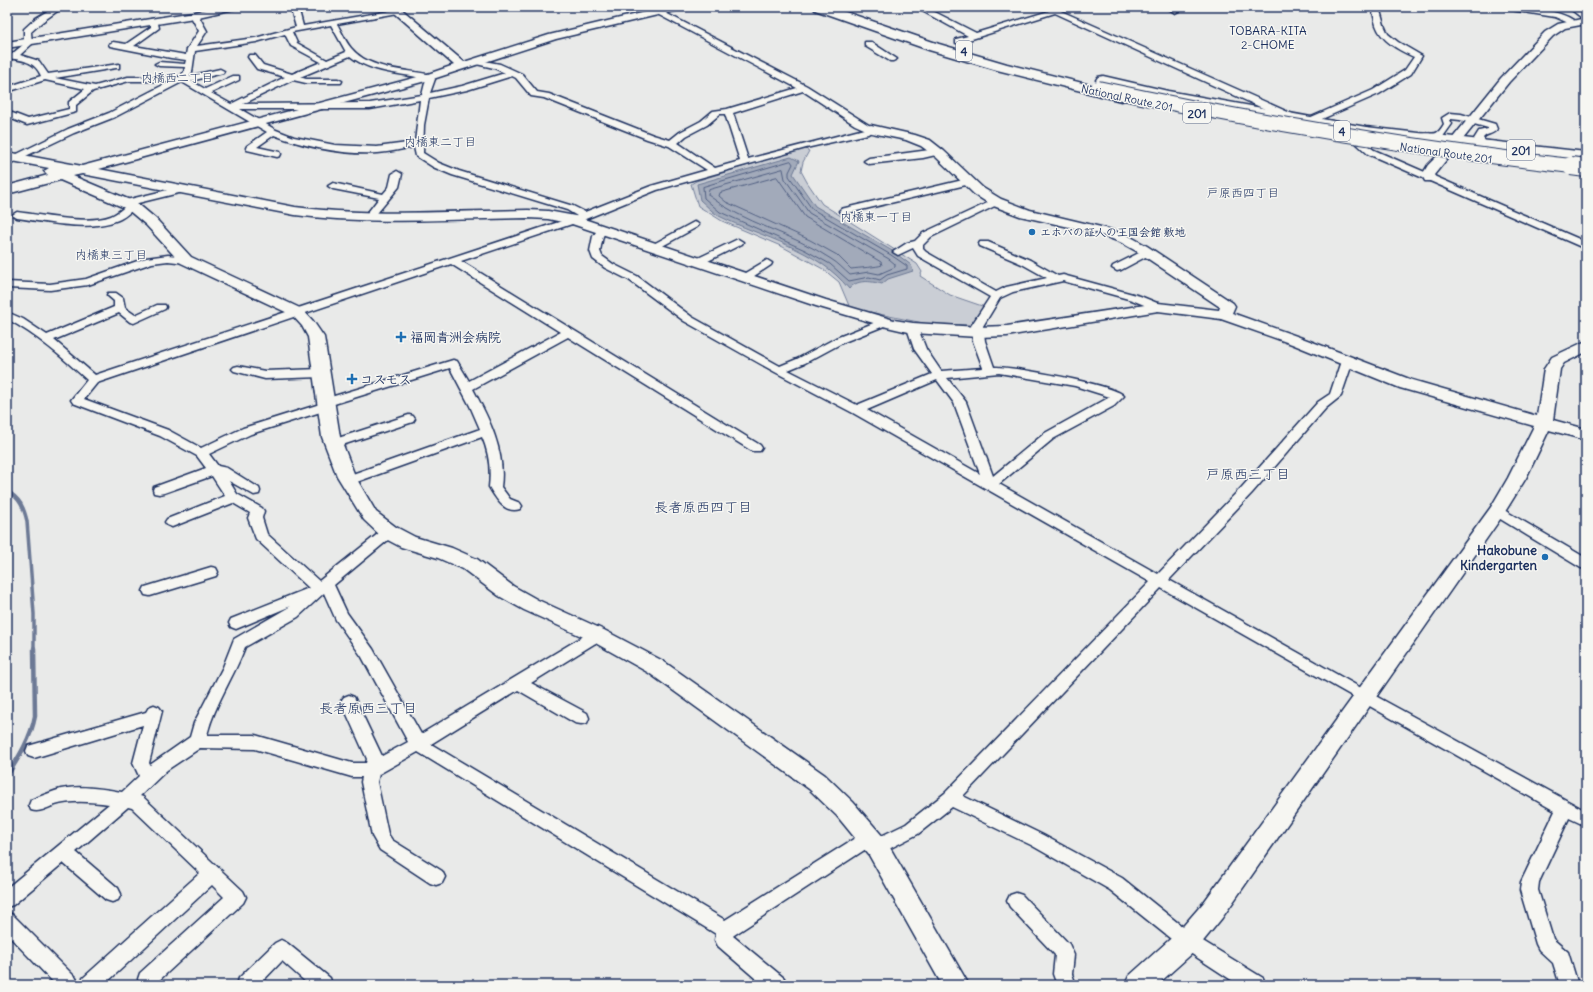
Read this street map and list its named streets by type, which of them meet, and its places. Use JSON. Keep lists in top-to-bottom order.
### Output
{
  "streets": {
    "highway": ["4", "National Route 201", "201"]
  },
  "crossings": [
    ["4", "National Route 201"]
  ],
  "districts": [
    "TOBARA-KITA 2-CHOME",
    "内橋西二丁目",
    "内橋東二丁目",
    "戸原西四丁目",
    "内橋東一丁目",
    "内橋東三丁目",
    "戸原西三丁目",
    "長者原西四丁目",
    "長者原西三丁目"
  ],
  "places": {
    "other": ["エホバの証人の王国会館 敷地", "Hakobune Kindergarten"],
    "health": ["福岡青洲会病院", "コスモス"]
  }
}
